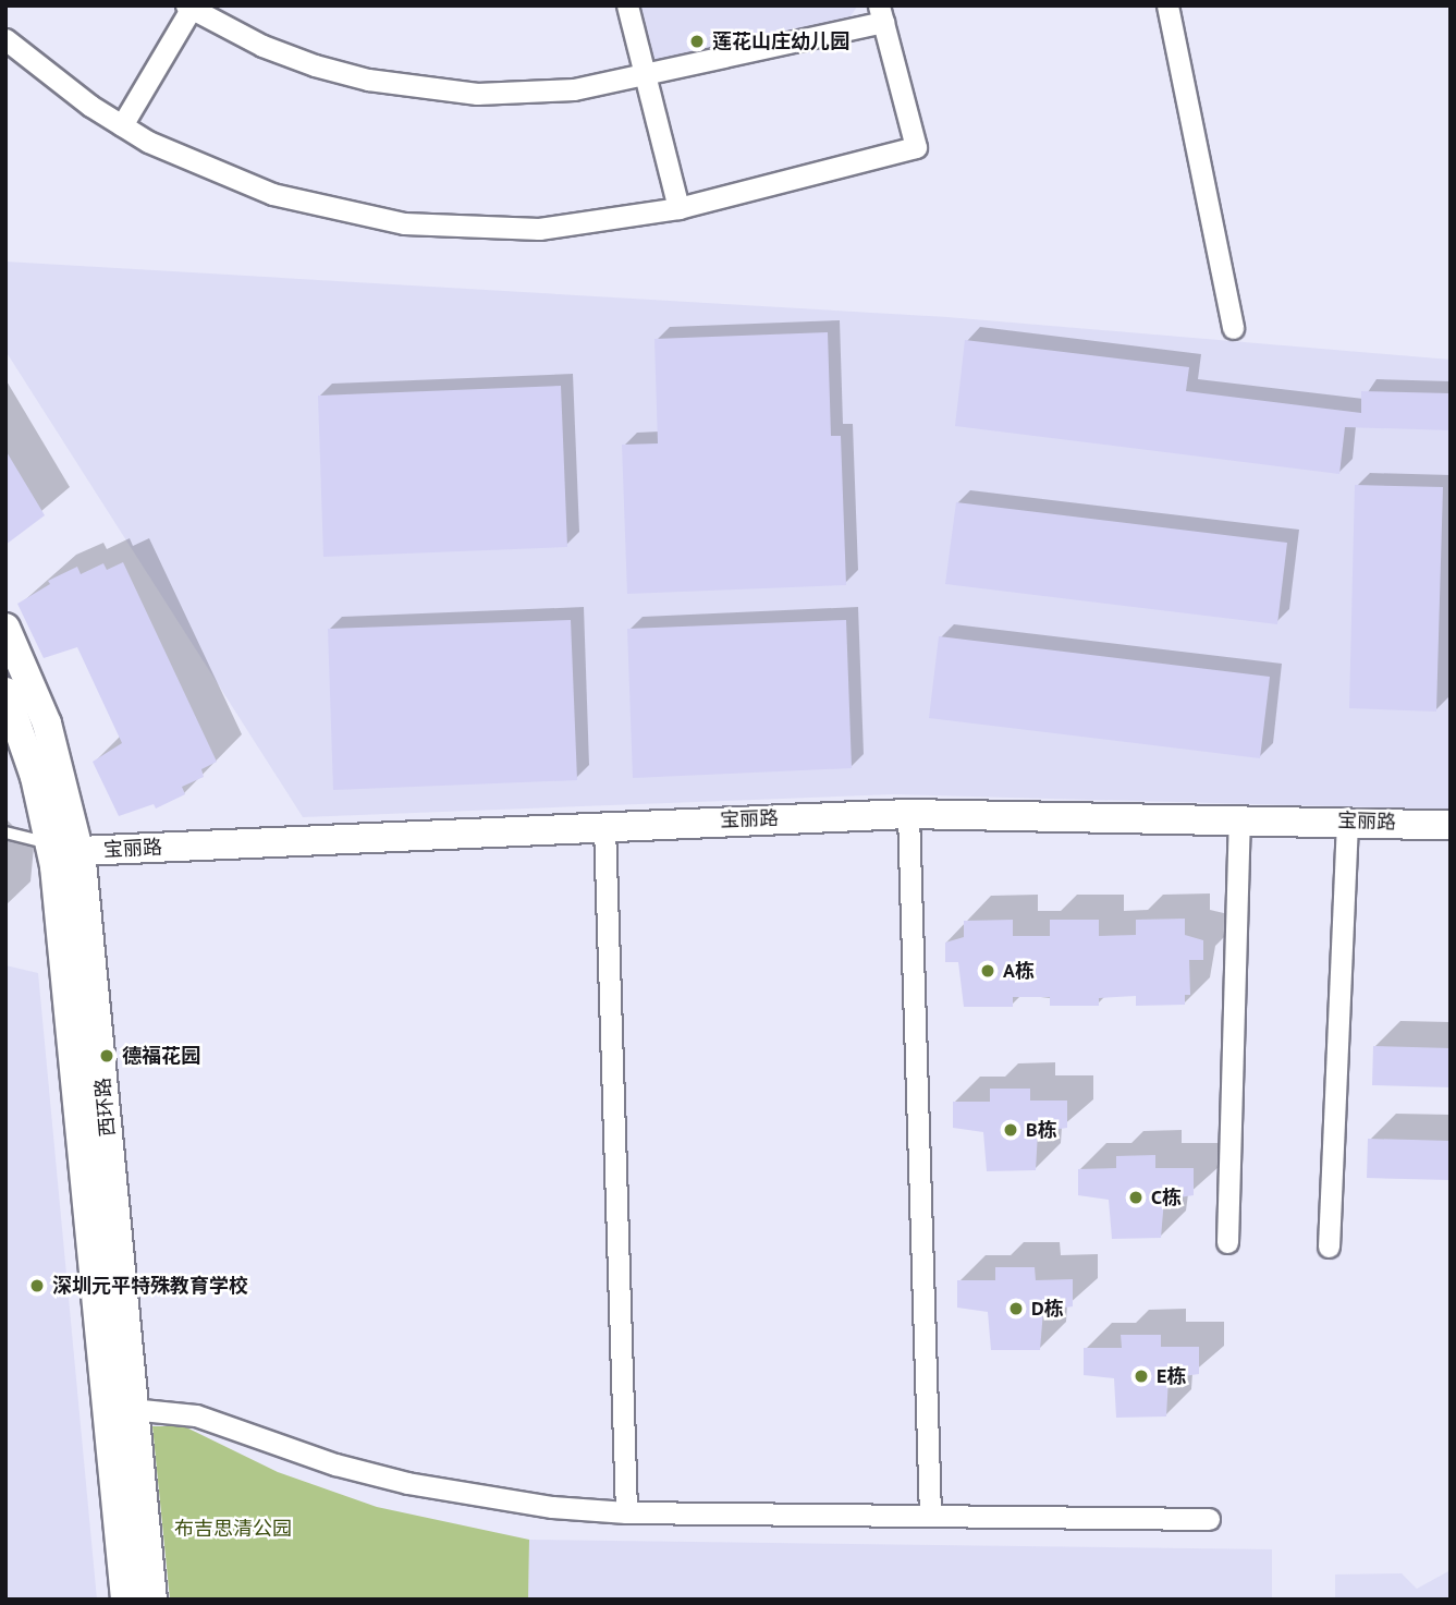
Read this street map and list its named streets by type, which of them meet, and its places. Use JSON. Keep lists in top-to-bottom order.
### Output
{
  "streets": {
    "main road": ["宝丽路", "西环路"]
  },
  "crossings": [
    ["宝丽路", "西环路"]
  ],
  "parks": ["布吉思清公园"],
  "places": [
    "莲花山庄幼儿园",
    "A栋",
    "德福花园",
    "B栋",
    "C栋",
    "深圳元平特殊教育学校",
    "D栋",
    "E栋"
  ]
}
